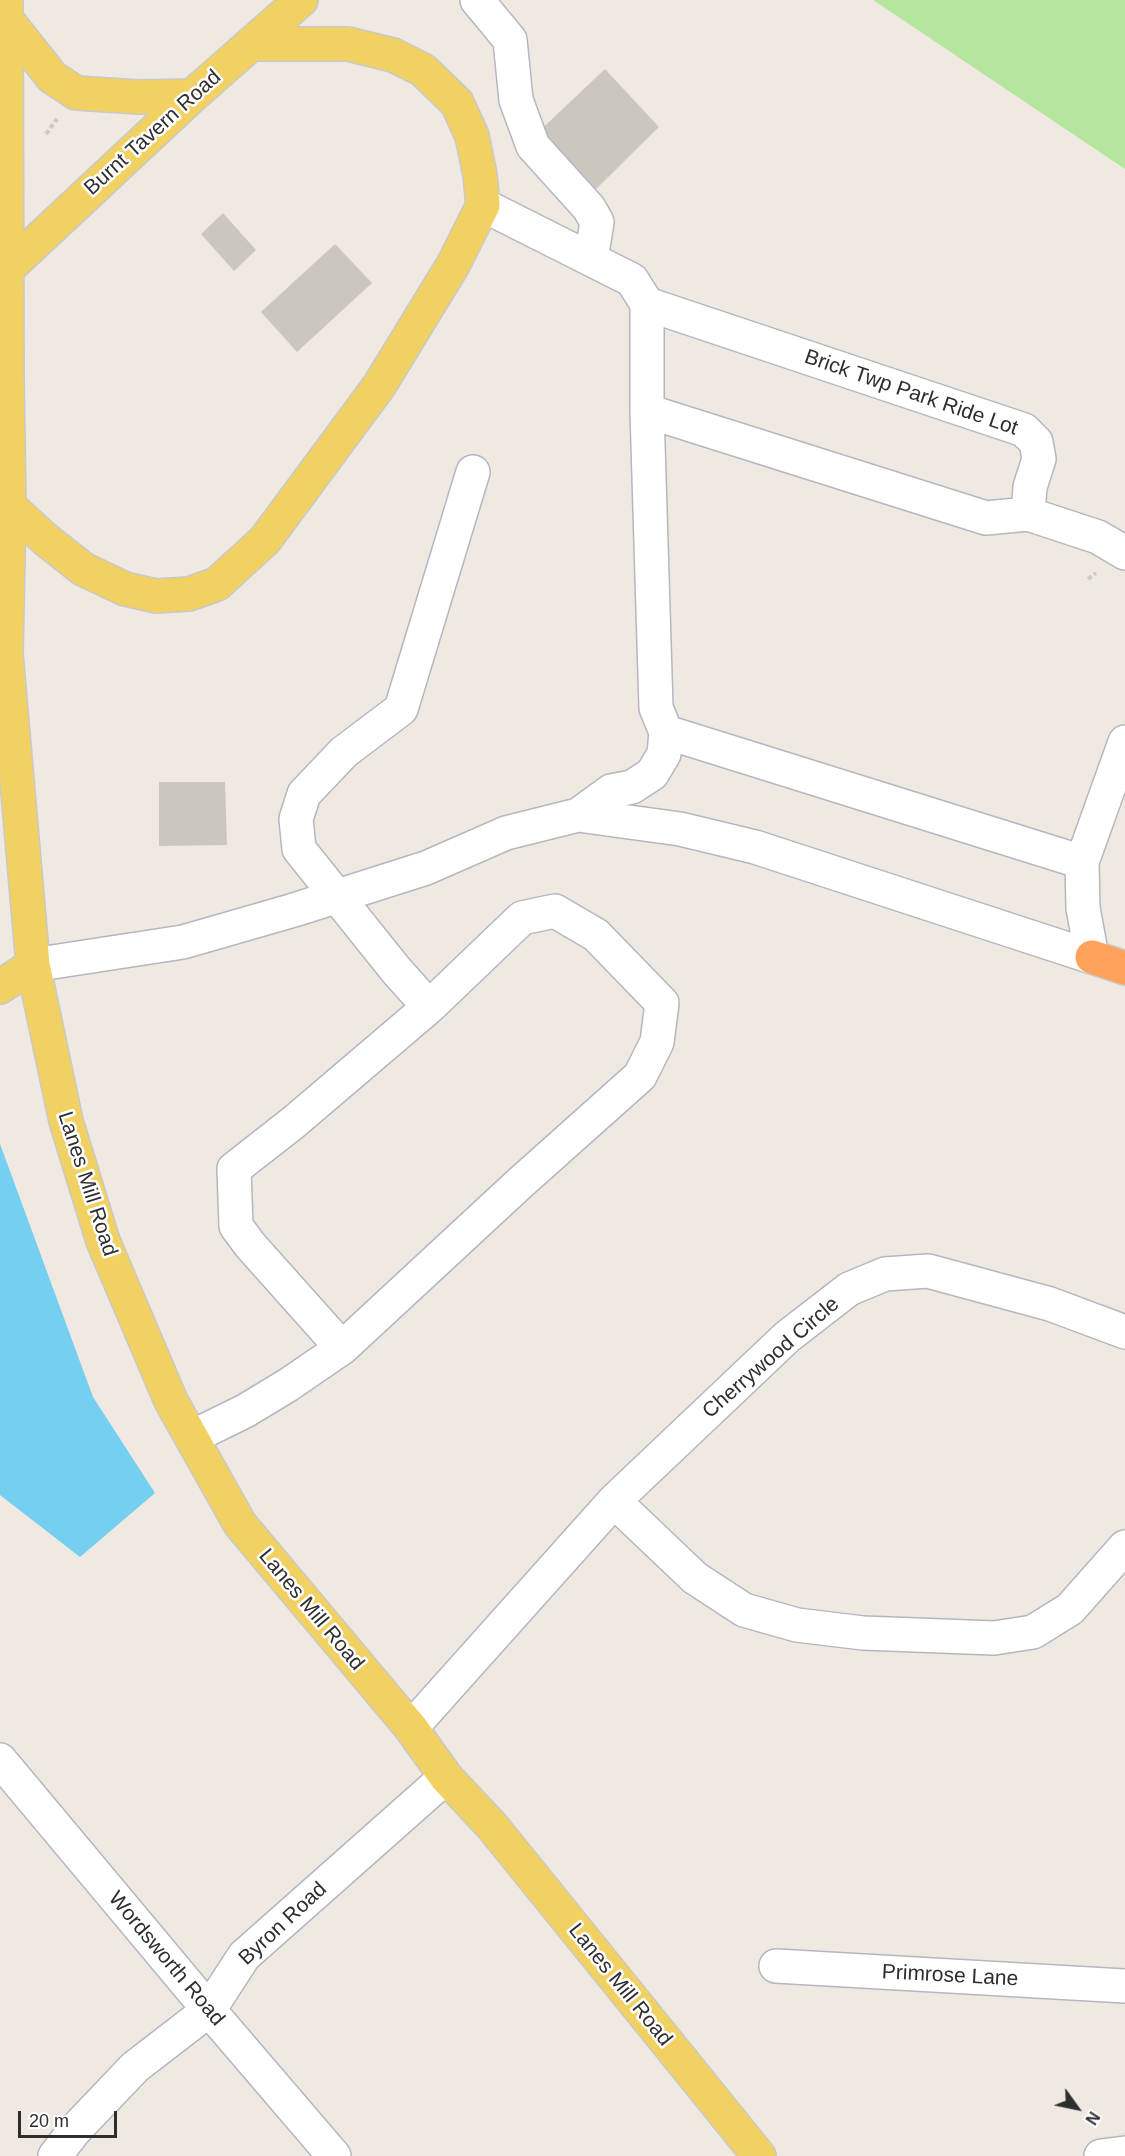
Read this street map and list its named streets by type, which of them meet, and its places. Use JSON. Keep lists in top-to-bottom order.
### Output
{
  "streets": {
    "main road": ["Burnt Tavern Road", "Lanes Mill Road"],
    "street": [
      "Brick Twp Park Ride Lot",
      "Cherrywood Circle",
      "Byron Road",
      "Wordsworth Road",
      "Primrose Lane"
    ]
  },
  "crossings": [
    ["Burnt Tavern Road", "Lanes Mill Road"],
    ["Lanes Mill Road", "Cherrywood Circle"],
    ["Lanes Mill Road", "Byron Road"],
    ["Byron Road", "Wordsworth Road"]
  ],
  "scale_bar": "20 m",
  "north": "bottom right"
}
